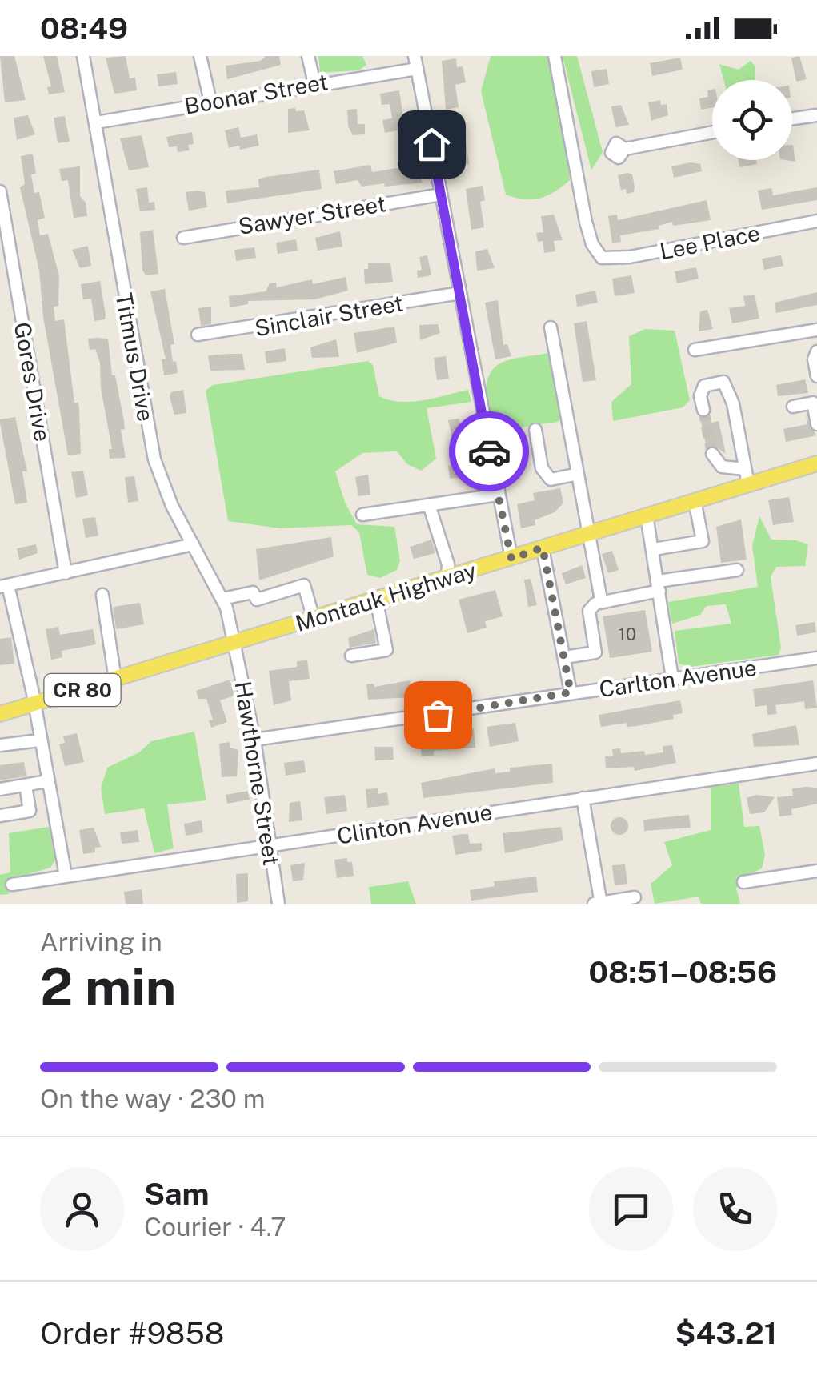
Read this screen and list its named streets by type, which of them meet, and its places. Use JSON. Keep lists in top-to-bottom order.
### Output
{
  "streets": {
    "main road": ["Montauk Highway", "CR 80"],
    "street": [
      "Boonar Street",
      "Sawyer Street",
      "Lee Place",
      "Sinclair Street",
      "Titmus Drive",
      "Gores Drive",
      "Carlton Avenue",
      "Hawthorne Street",
      "Clinton Avenue"
    ]
  },
  "crossings": [
    ["Boonar Street", "Titmus Drive"],
    ["Titmus Drive", "Montauk Highway"],
    ["Titmus Drive", "Hawthorne Street"],
    ["Montauk Highway", "Hawthorne Street"],
    ["Carlton Avenue", "Hawthorne Street"],
    ["Hawthorne Street", "Clinton Avenue"]
  ],
  "house_numbers": ["10"],
  "page": {
    "status": "08:49",
    "heading": ["2 min", "Arriving in", "08:51–08:56"],
    "panel": [
      "Sam",
      "Courier · 4.7",
      "Order #9858",
      "$43.21"
    ],
    "bar": "On the way · 230 m"
  }
}
